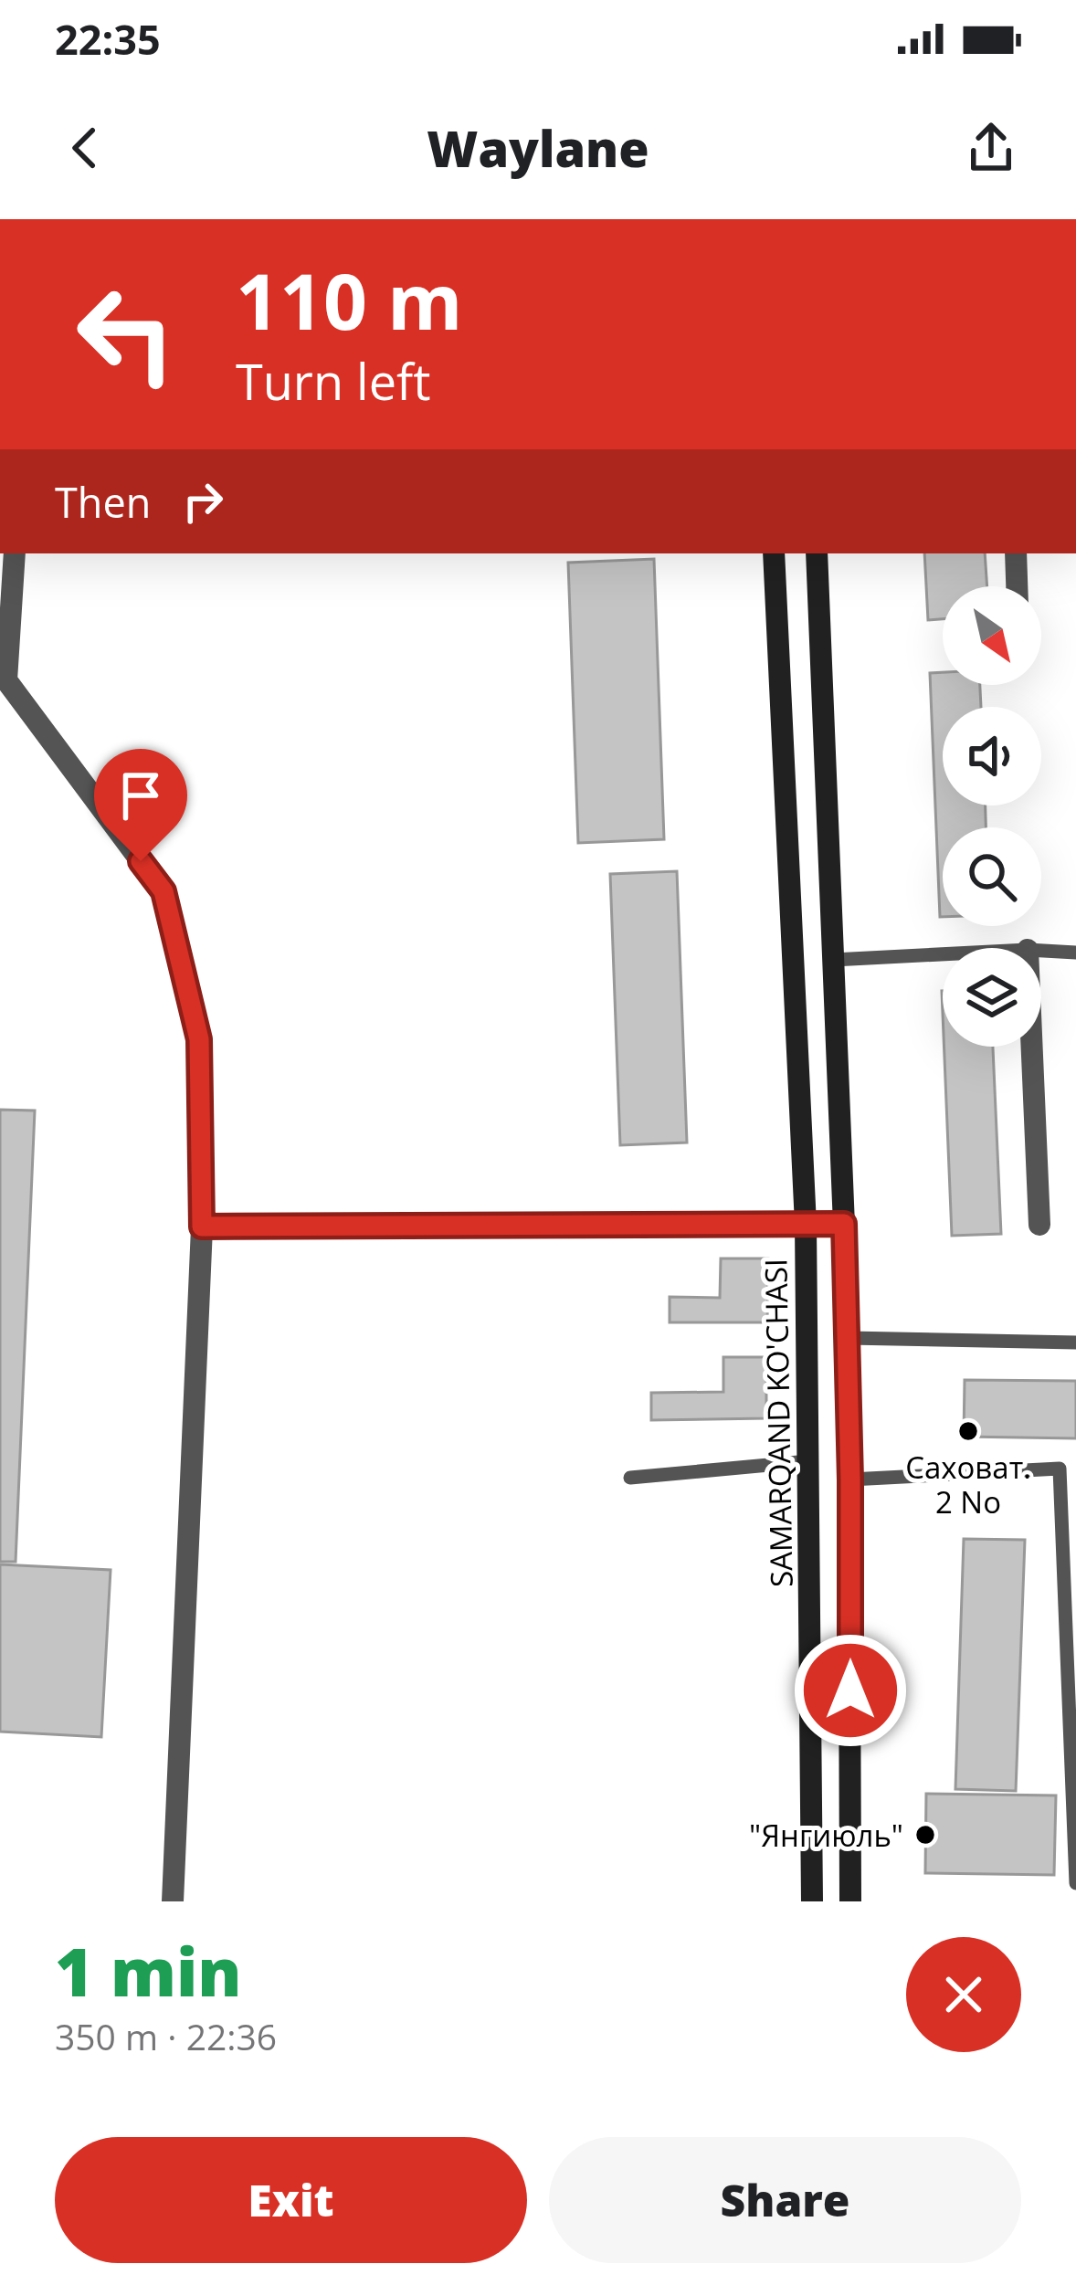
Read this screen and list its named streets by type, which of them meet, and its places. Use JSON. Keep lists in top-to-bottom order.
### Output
{
  "streets": {
    "main road": ["SAMARQAND KO'CHASI"]
  },
  "places": ["Саховат. 2 No", "\"Янгиюль\""],
  "north": "bottom right",
  "page": {
    "status": "22:35",
    "header": "Waylane",
    "turn": ["110 m", "Turn left"],
    "then": "Then",
    "heading": ["1 min", "350 m · 22:36"],
    "buttons": ["Exit", "Share"]
  }
}
